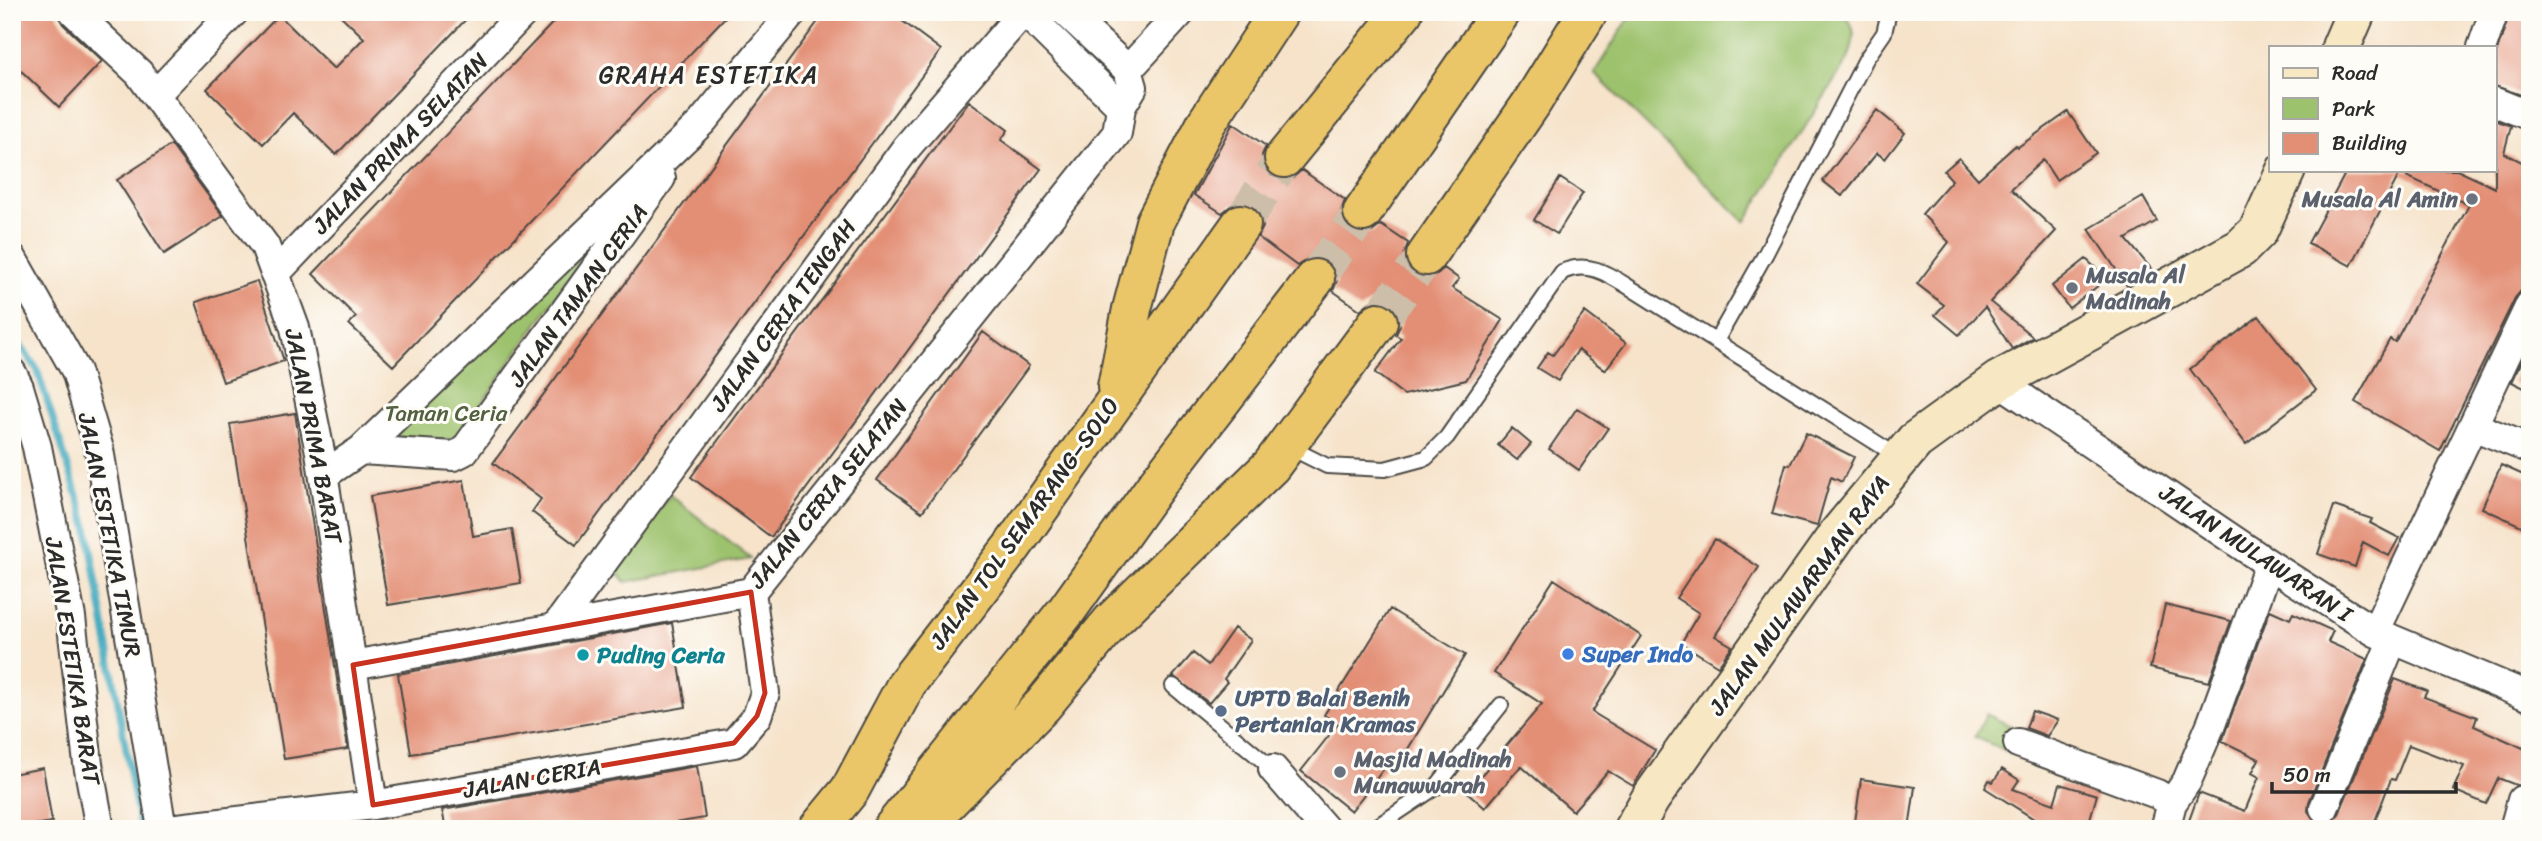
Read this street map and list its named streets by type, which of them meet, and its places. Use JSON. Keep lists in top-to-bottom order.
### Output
{
  "streets": {
    "highway": ["JALAN TOL SEMARANG–SOLO"],
    "main road": ["JALAN MULAWARMAN RAYA"],
    "street": [
      "JALAN PRIMA SELATAN",
      "JALAN TAMAN CERIA",
      "JALAN CERIA TENGAH",
      "JALAN PRIMA BARAT",
      "JALAN CERIA SELATAN",
      "JALAN ESTETIKA TIMUR",
      "JALAN MULAWARAN I",
      "JALAN ESTETIKA BARAT",
      "JALAN CERIA"
    ]
  },
  "crossings": [
    ["JALAN PRIMA SELATAN", "JALAN PRIMA BARAT"],
    ["JALAN TAMAN CERIA", "JALAN PRIMA BARAT"],
    ["JALAN CERIA TENGAH", "JALAN CERIA SELATAN"],
    ["JALAN PRIMA BARAT", "JALAN CERIA SELATAN"],
    ["JALAN PRIMA BARAT", "JALAN CERIA"],
    ["JALAN CERIA SELATAN", "JALAN CERIA"],
    ["JALAN MULAWARAN I", "JALAN MULAWARMAN RAYA"]
  ],
  "districts": ["GRAHA ESTETIKA"],
  "parks": ["Taman Ceria"],
  "places": [
    "Musala Al Amin",
    "Musala Al Madinah",
    "Super Indo",
    "Puding Ceria",
    "UPTD Balai Benih Pertanian Kramas",
    "Masjid Madinah Munawwarah"
  ],
  "legend": ["Road", "Park", "Building"],
  "scale_bar": "50 m"
}
